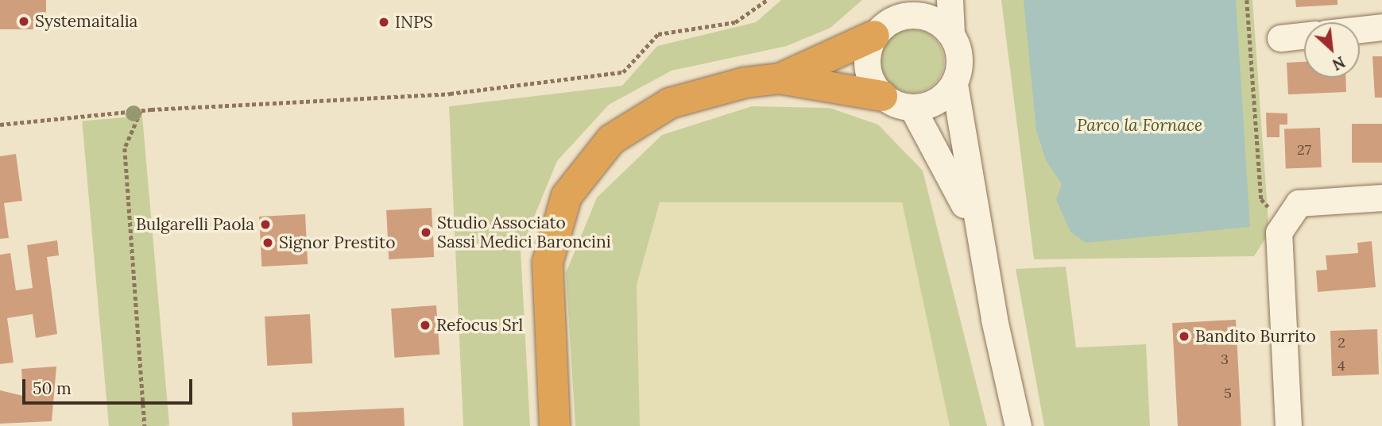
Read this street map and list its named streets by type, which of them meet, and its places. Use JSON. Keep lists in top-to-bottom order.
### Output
{
  "parks": ["Parco la Fornace"],
  "places": [
    "Systemaitalia",
    "INPS",
    "Bulgarelli Paola",
    "Studio Associato Sassi Medici Baroncini",
    "Signor Prestito",
    "Refocus Srl",
    "Bandito Burrito"
  ],
  "house_numbers": [
    "27",
    "2",
    "3",
    "4",
    "5"
  ],
  "scale_bar": "50 m",
  "north": "bottom right"
}
